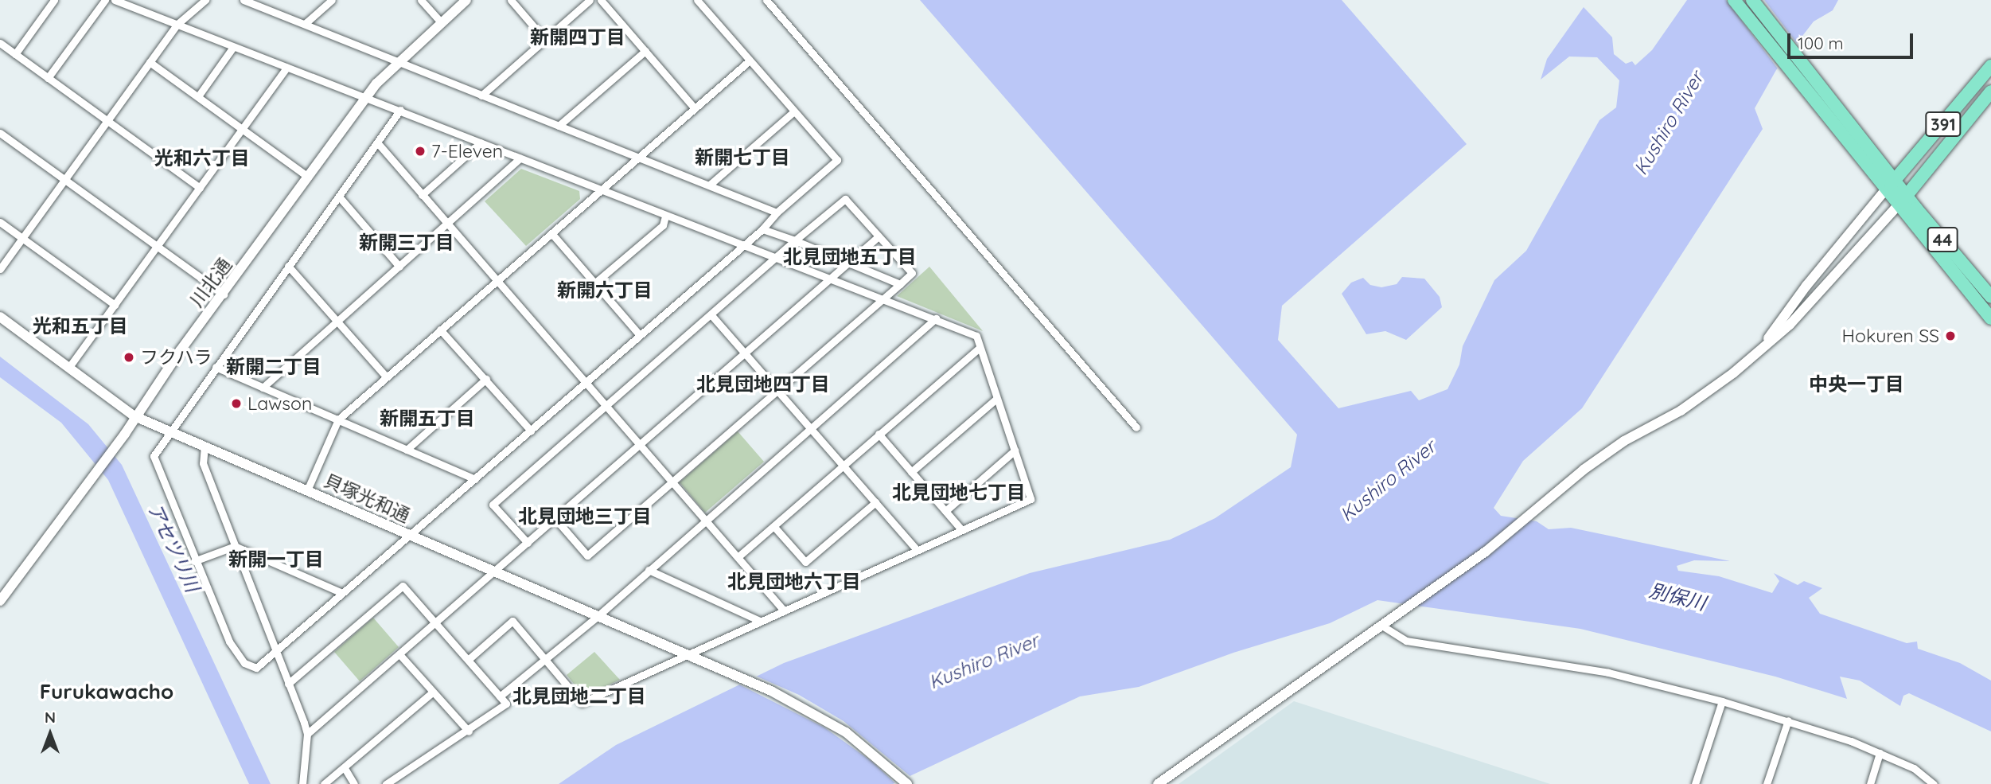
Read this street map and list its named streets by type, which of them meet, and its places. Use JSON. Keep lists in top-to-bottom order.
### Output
{
  "streets": {
    "highway": ["391", "44"],
    "street": ["川北通", "貝塚光和通"]
  },
  "crossings": [
    ["391", "44"],
    ["川北通", "貝塚光和通"]
  ],
  "districts": [
    "新開四丁目",
    "新開七丁目",
    "光和六丁目",
    "新開三丁目",
    "北見団地五丁目",
    "新開六丁目",
    "光和五丁目",
    "新開二丁目",
    "北見団地四丁目",
    "中央一丁目",
    "新開五丁目",
    "北見団地七丁目",
    "北見団地三丁目",
    "新開一丁目",
    "北見団地六丁目",
    "Furukawacho",
    "北見団地二丁目"
  ],
  "water": ["Kushiro River", "アセツリ川", "別保川"],
  "places": [
    "7-Eleven",
    "Hokuren SS",
    "フクハラ",
    "Lawson"
  ],
  "scale_bar": "100 m",
  "north": "top"
}
